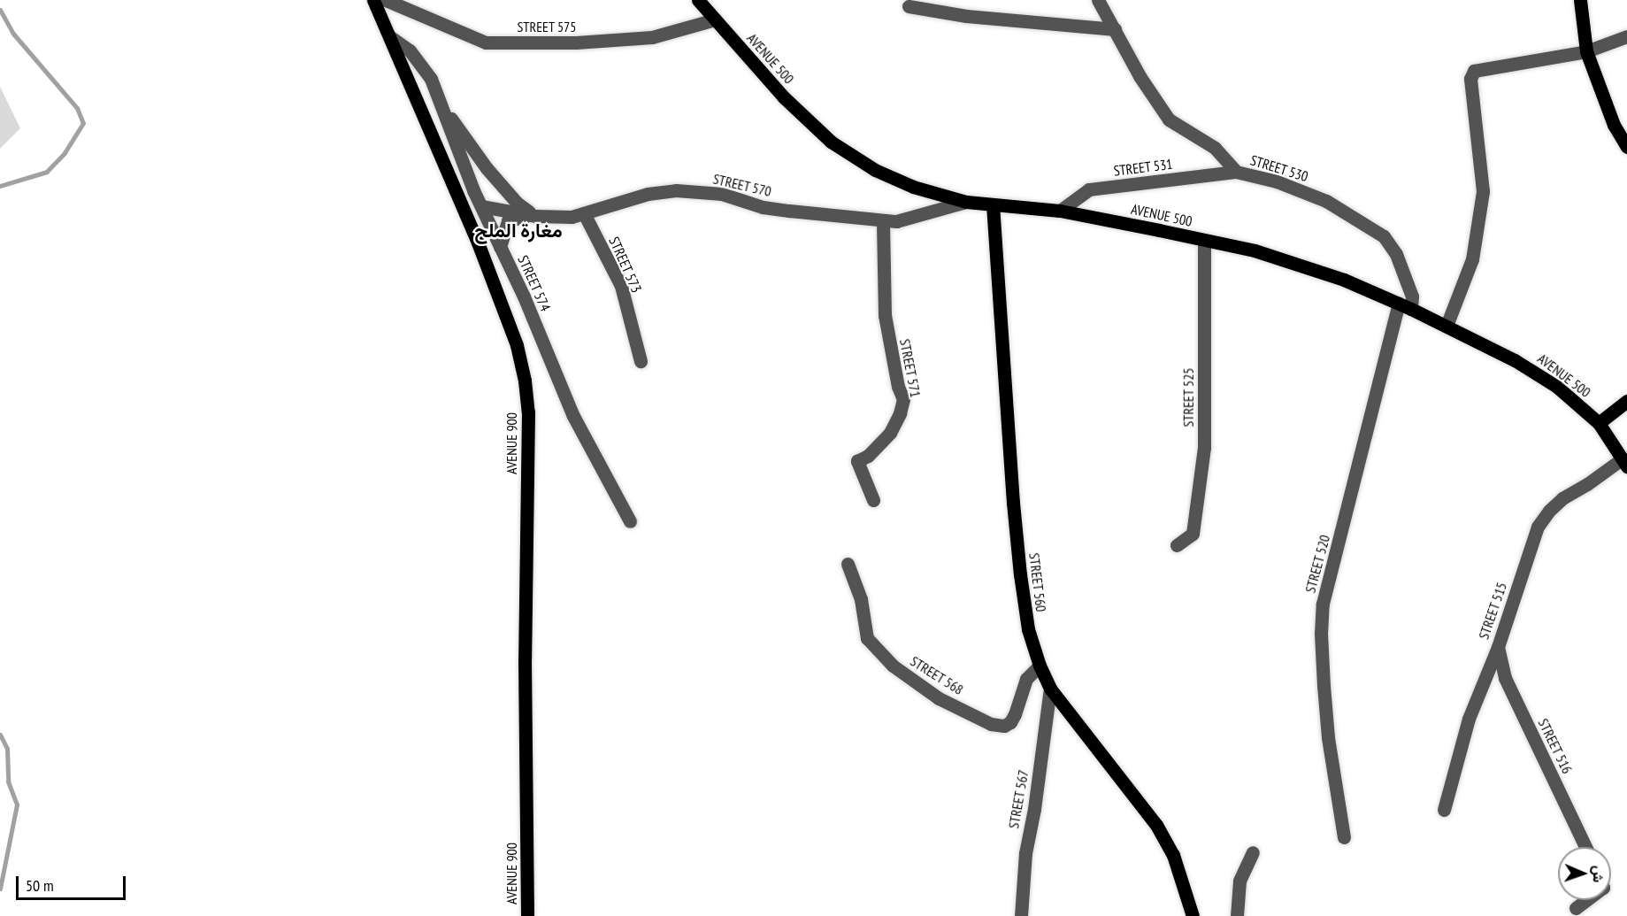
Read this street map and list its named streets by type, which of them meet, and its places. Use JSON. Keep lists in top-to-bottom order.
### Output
{
  "streets": {
    "main road": ["AVENUE 500", "AVENUE 900", "STREET 560"],
    "street": [
      "STREET 575",
      "STREET 531",
      "STREET 530",
      "STREET 570",
      "STREET 573",
      "STREET 574",
      "STREET 571",
      "STREET 525",
      "STREET 520",
      "STREET 515",
      "STREET 568",
      "STREET 516",
      "STREET 567"
    ]
  },
  "crossings": [
    ["STREET 575", "AVENUE 500"],
    ["AVENUE 500", "STREET 531"],
    ["AVENUE 500", "STREET 530"],
    ["AVENUE 500", "STREET 570"],
    ["AVENUE 500", "STREET 525"],
    ["AVENUE 500", "STREET 520"],
    ["AVENUE 500", "STREET 560"],
    ["AVENUE 500", "STREET 515"],
    ["STREET 531", "STREET 530"],
    ["STREET 530", "STREET 520"],
    ["STREET 570", "STREET 573"],
    ["STREET 570", "STREET 574"],
    ["STREET 570", "STREET 571"],
    ["STREET 574", "AVENUE 900"],
    ["STREET 560", "STREET 568"],
    ["STREET 560", "STREET 567"],
    ["STREET 515", "STREET 516"]
  ],
  "districts": ["مغارة الملح"],
  "scale_bar": "50 m",
  "north": "right"
}
